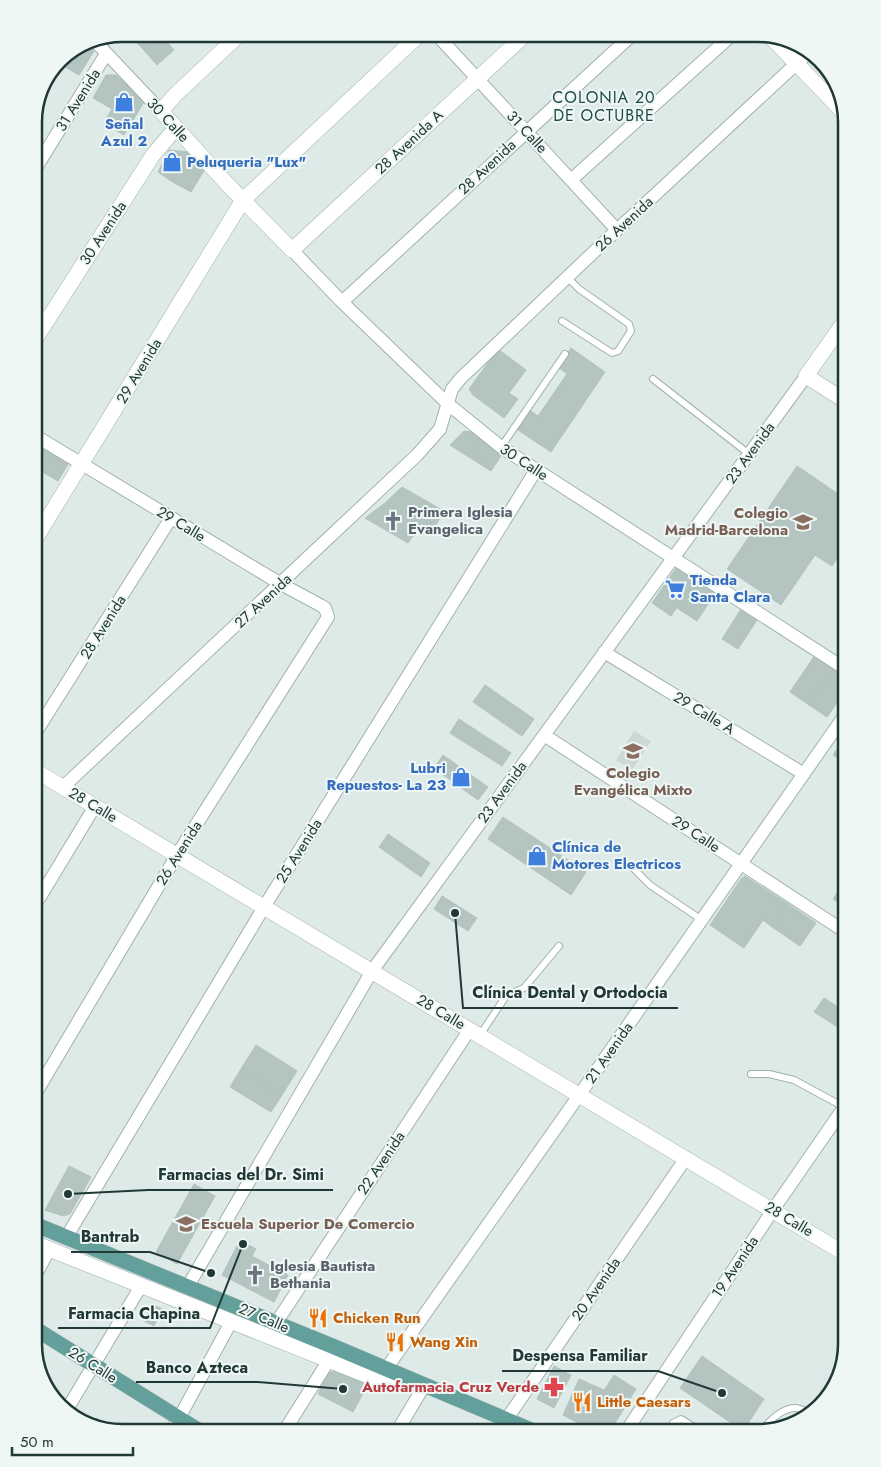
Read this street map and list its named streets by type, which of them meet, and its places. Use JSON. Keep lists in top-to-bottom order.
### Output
{
  "streets": {
    "main road": ["27 Calle", "26 Calle"],
    "street": [
      "31 Avenida",
      "30 Calle",
      "31 Calle",
      "28 Avenida A",
      "28 Avenida",
      "26 Avenida",
      "30 Avenida",
      "29 Avenida",
      "23 Avenida",
      "29 Calle",
      "27 Avenida",
      "29 Calle A",
      "28 Calle",
      "25 Avenida",
      "21 Avenida",
      "22 Avenida",
      "19 Avenida",
      "20 Avenida"
    ]
  },
  "crossings": [
    ["31 Avenida", "30 Calle"],
    ["30 Calle", "28 Avenida A"],
    ["30 Calle", "28 Avenida"],
    ["30 Calle", "26 Avenida"],
    ["30 Calle", "30 Avenida"],
    ["30 Calle", "29 Avenida"],
    ["30 Calle", "23 Avenida"],
    ["30 Calle", "27 Avenida"],
    ["30 Calle", "25 Avenida"],
    ["31 Calle", "28 Avenida A"],
    ["31 Calle", "28 Avenida"],
    ["31 Calle", "26 Avenida"],
    ["28 Avenida", "29 Calle"],
    ["26 Avenida", "29 Calle"],
    ["26 Avenida", "27 Avenida"],
    ["26 Avenida", "28 Calle"],
    ["29 Avenida", "29 Calle"],
    ["23 Avenida", "29 Calle"],
    ["23 Avenida", "29 Calle A"],
    ["23 Avenida", "28 Calle"],
    ["23 Avenida", "27 Calle"],
    ["29 Calle", "27 Avenida"],
    ["29 Calle", "21 Avenida"],
    ["27 Avenida", "28 Calle"],
    ["29 Calle A", "21 Avenida"],
    ["28 Calle", "25 Avenida"],
    ["28 Calle", "21 Avenida"],
    ["28 Calle", "22 Avenida"],
    ["28 Calle", "19 Avenida"],
    ["28 Calle", "20 Avenida"],
    ["25 Avenida", "27 Calle"],
    ["21 Avenida", "27 Calle"],
    ["22 Avenida", "27 Calle"]
  ],
  "districts": ["COLONIA 20 DE OCTUBRE"],
  "places": {
    "shop": [
      "Señal Azul 2",
      "Peluqueria \"Lux\"",
      "Lubri Repuestos- La 23",
      "Clínica de Motores Electricos"
    ],
    "church": ["Primera Iglesia Evangelica", "Iglesia Bautista Bethania"],
    "school or university": ["Colegio Madrid-Barcelona", "Colegio Evangélica Mixto", "Escuela Superior De Comercio"],
    "supermarket": ["Tienda Santa Clara"],
    "other": [
      "Clínica Dental y Ortodocia",
      "Farmacias del Dr. Simi",
      "Farmacia Chapina",
      "Bantrab",
      "Banco Azteca",
      "Despensa Familiar"
    ],
    "restaurant": ["Chicken Run", "Wang Xin", "Little Caesars"],
    "pharmacy": ["Autofarmacia Cruz Verde"]
  },
  "scale_bar": "50 m"
}
